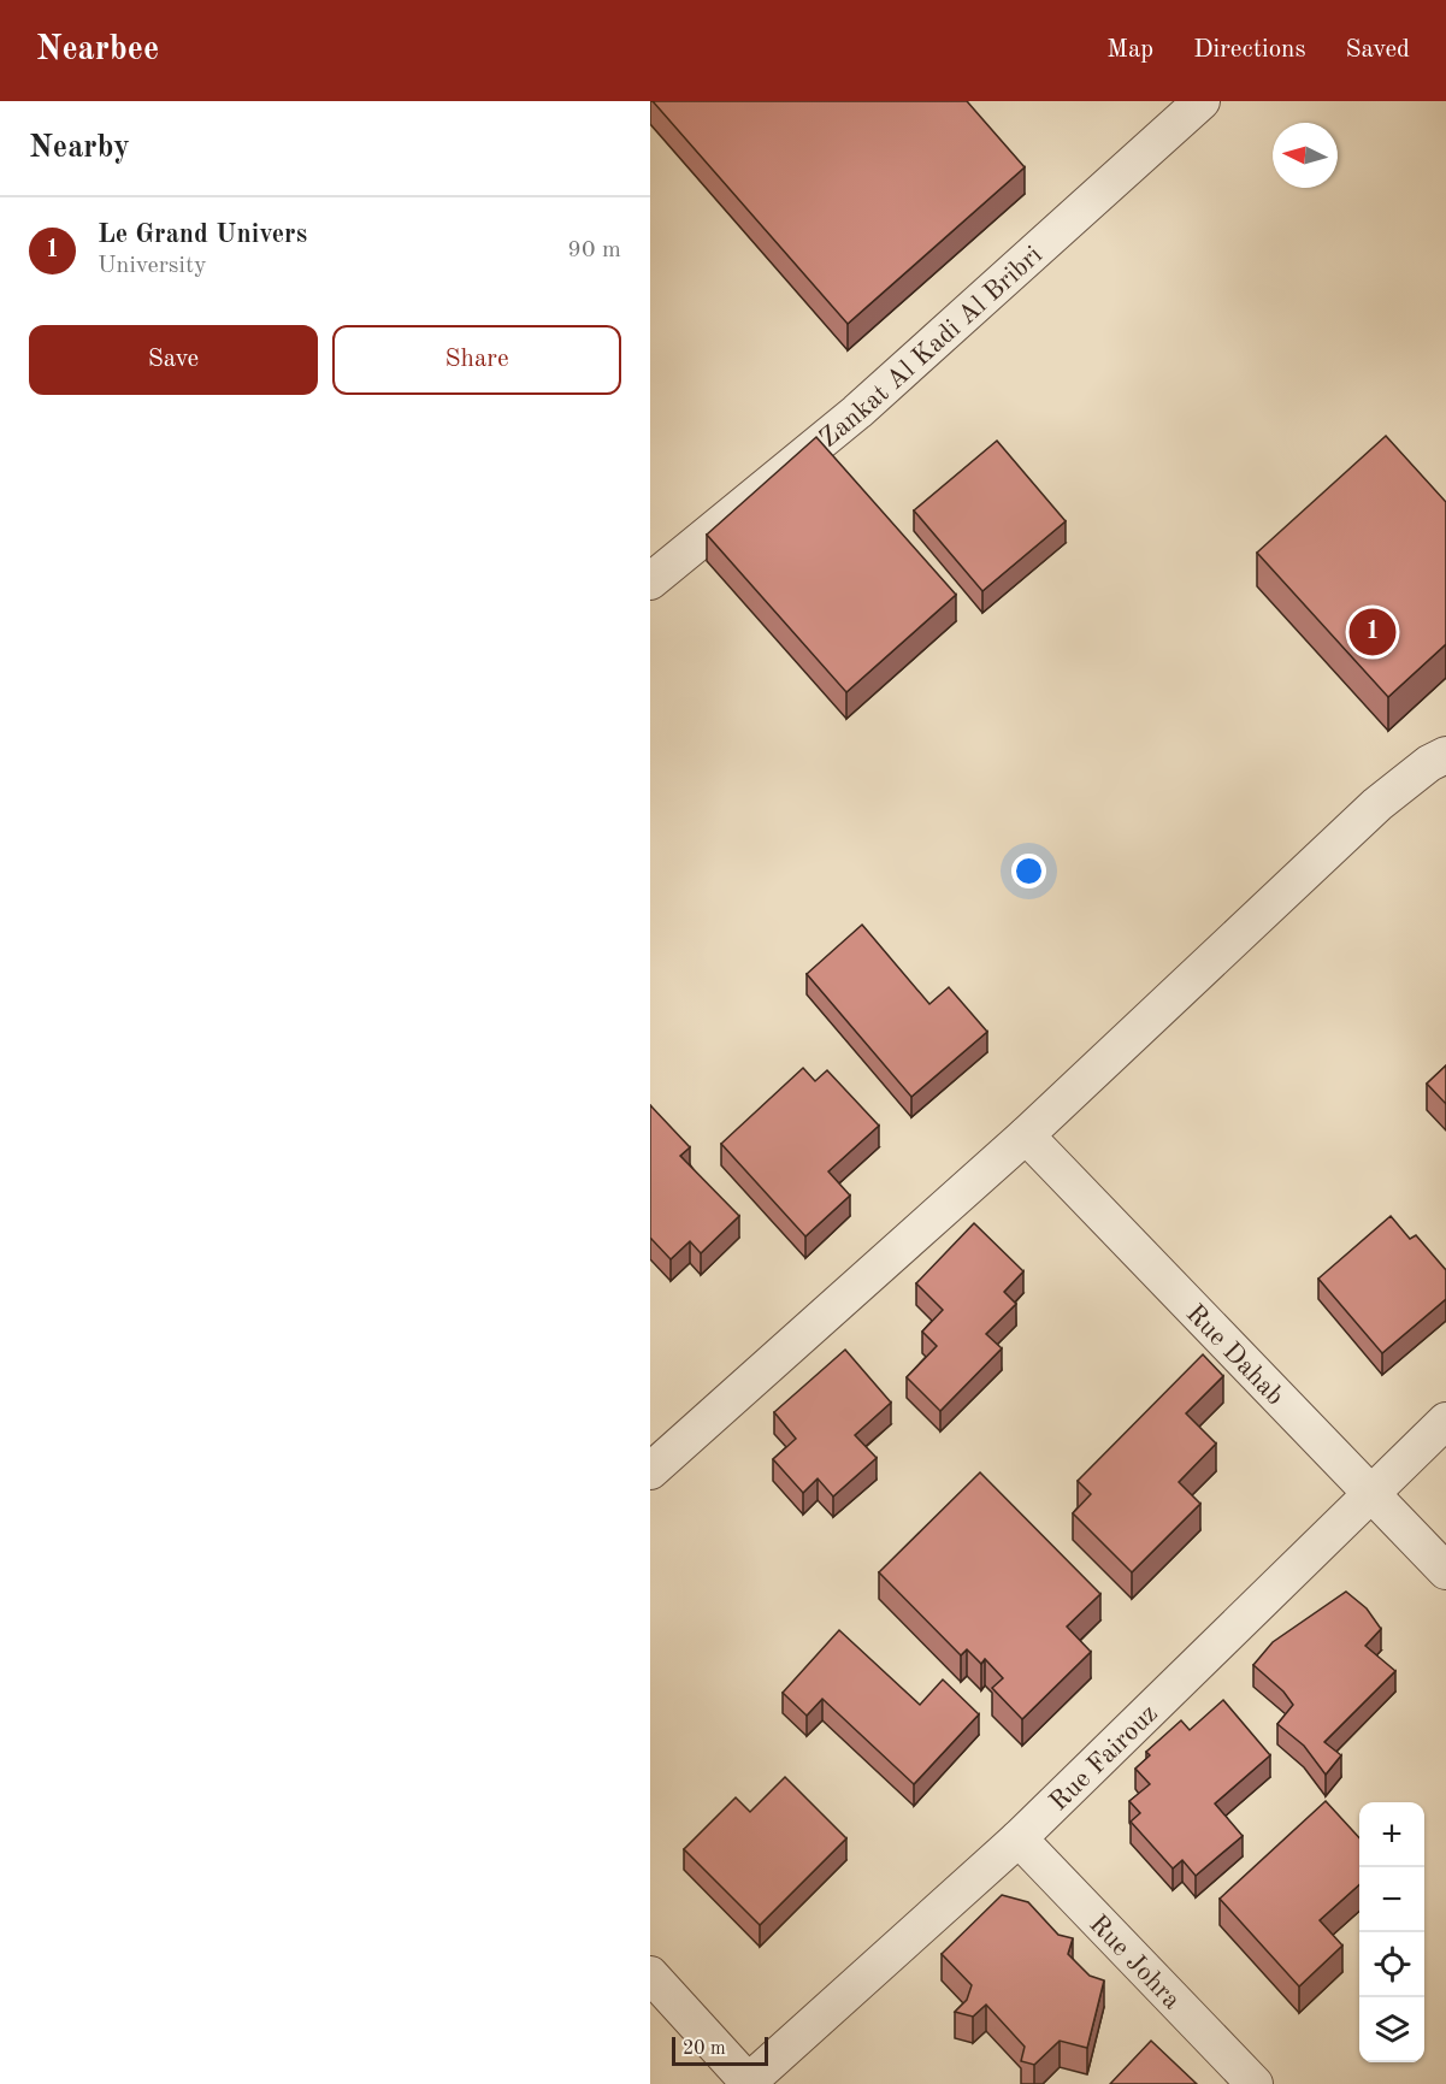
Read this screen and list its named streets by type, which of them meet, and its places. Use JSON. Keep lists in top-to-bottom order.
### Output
{
  "streets": {
    "street": [
      "Zankat Al Kadi Al Bribri",
      "Rue Dahab",
      "Rue Fairouz",
      "Rue Johra"
    ]
  },
  "crossings": [
    ["Rue Dahab", "Rue Fairouz"],
    ["Rue Fairouz", "Rue Johra"]
  ],
  "scale_bar": "20 m",
  "north": "left",
  "page": {
    "header": "Nearbee",
    "nav": ["Map", "Directions", "Saved"],
    "heading": "Nearby",
    "list": [
      {
        "mark": "1",
        "name": "Le Grand Univers",
        "note": "University",
        "value": "90 m"
      }
    ],
    "buttons": ["Save", "Share"],
    "pins": "1",
    "map_buttons": ["+", "−"],
    "scale": "20 m"
  }
}
